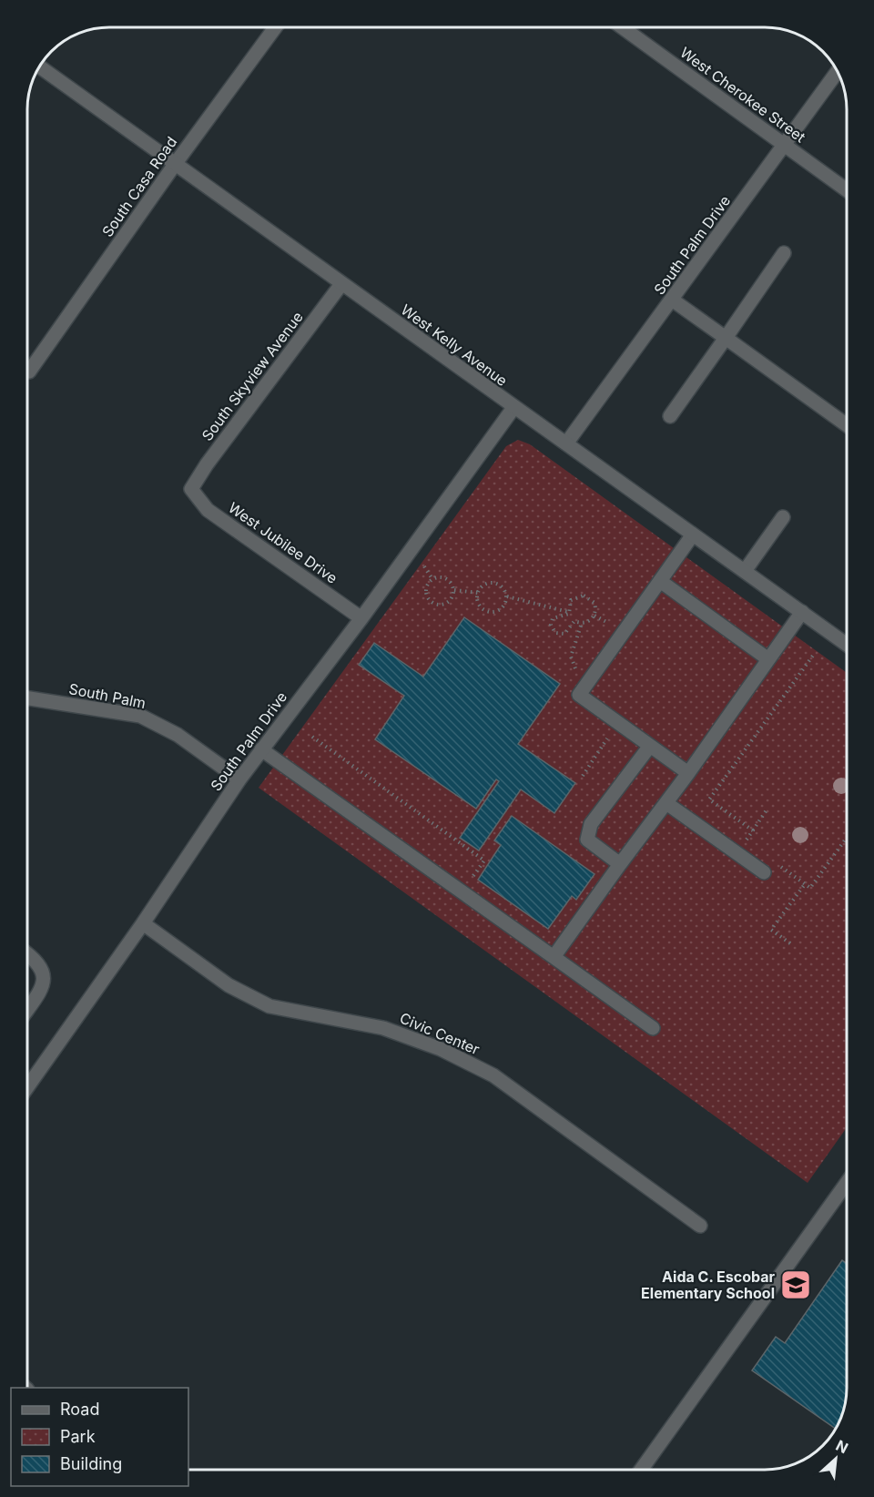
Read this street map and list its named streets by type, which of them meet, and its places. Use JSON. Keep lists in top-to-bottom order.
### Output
{
  "streets": {
    "street": [
      "West Cherokee Street",
      "South Casa Road",
      "South Palm Drive",
      "West Kelly Avenue",
      "South Skyview Avenue",
      "West Jubilee Drive",
      "South Palm",
      "Civic Center"
    ]
  },
  "crossings": [
    ["West Cherokee Street", "South Palm Drive"],
    ["South Casa Road", "West Kelly Avenue"],
    ["South Palm Drive", "West Kelly Avenue"],
    ["South Palm Drive", "West Jubilee Drive"],
    ["South Palm Drive", "South Palm"],
    ["South Palm Drive", "Civic Center"],
    ["West Kelly Avenue", "South Skyview Avenue"],
    ["South Skyview Avenue", "West Jubilee Drive"]
  ],
  "places": {
    "school or university": ["Aida C. Escobar Elementary School"]
  },
  "legend": ["Road", "Park", "Building"],
  "north": "top right"
}
